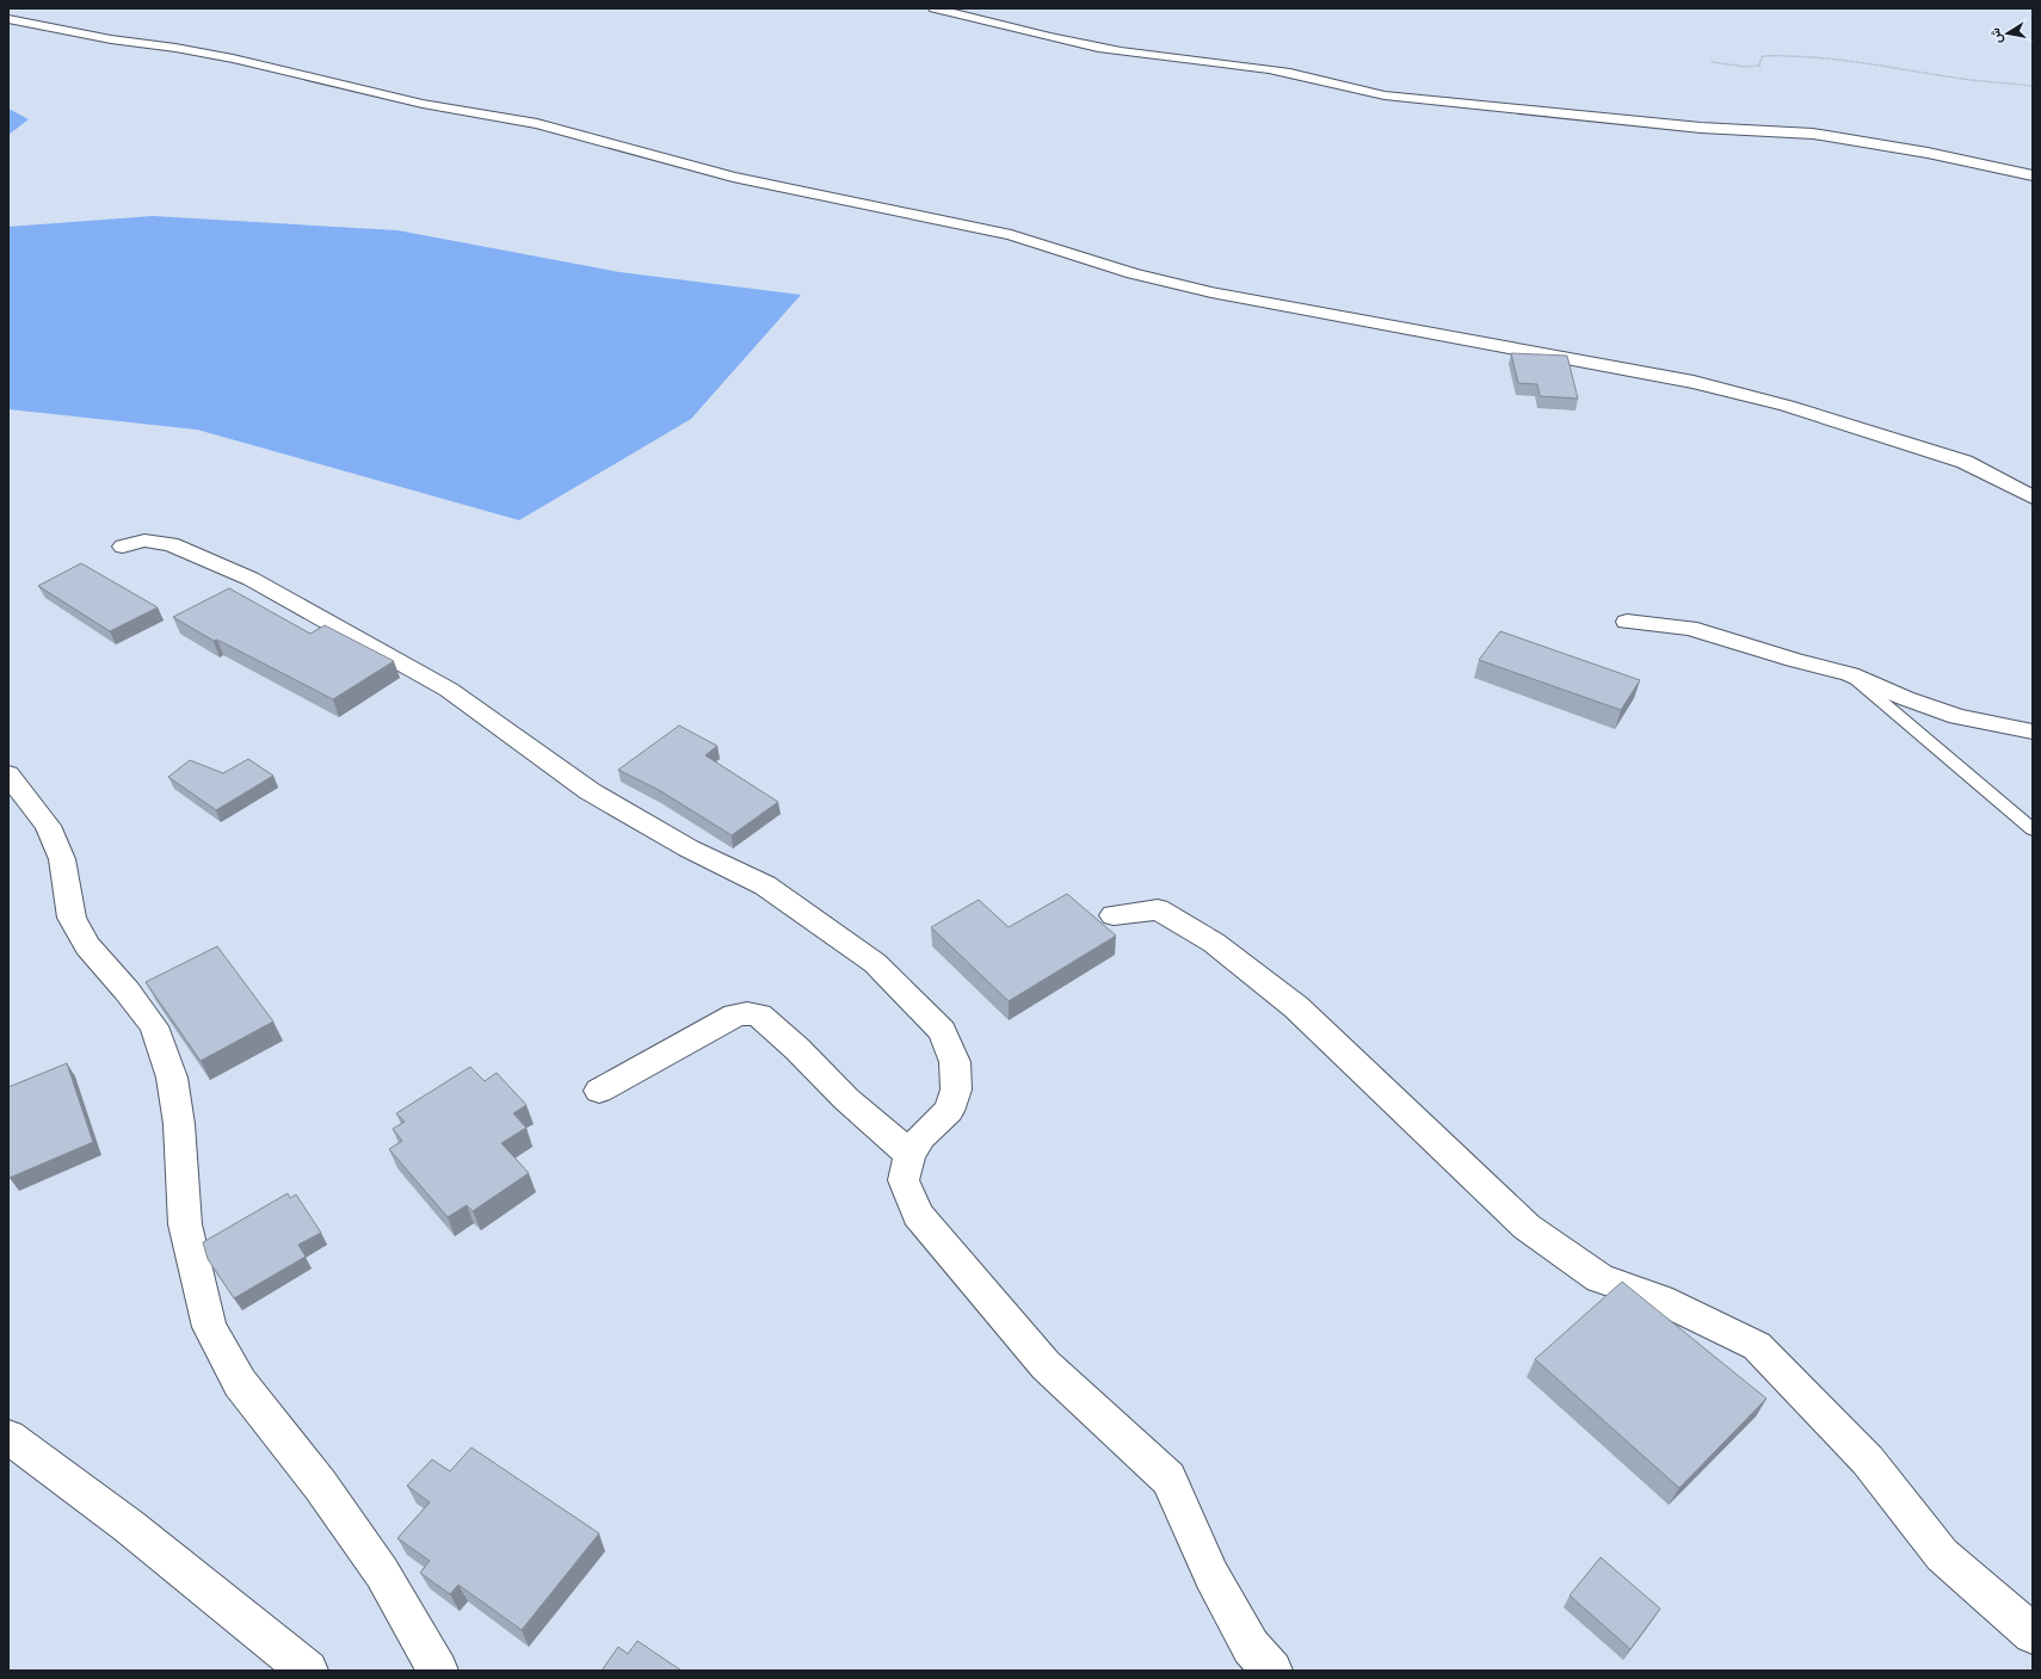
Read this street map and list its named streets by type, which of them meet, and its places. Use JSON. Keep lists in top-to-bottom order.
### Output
{
  "north": "left"
}
